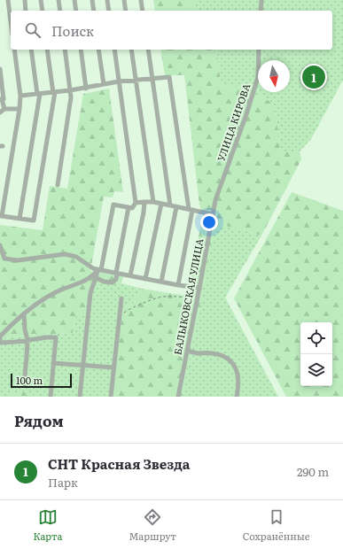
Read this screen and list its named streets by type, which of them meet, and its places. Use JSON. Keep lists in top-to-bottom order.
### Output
{
  "streets": {
    "street": ["УЛИЦА КИРОВА", "БАЛЫКОВСКАЯ УЛИЦА"]
  },
  "crossings": [
    ["УЛИЦА КИРОВА", "БАЛЫКОВСКАЯ УЛИЦА"]
  ],
  "scale_bar": "100 m",
  "north": "bottom",
  "page": {
    "search": "Поиск",
    "pins": "1",
    "scale": "100 m",
    "heading": "Рядом",
    "list": [
      {
        "mark": "1",
        "name": "СНТ Красная Звезда",
        "note": "Парк",
        "value": "290 m"
      }
    ],
    "nav": ["Карта", "Маршрут", "Сохранённые"]
  }
}
